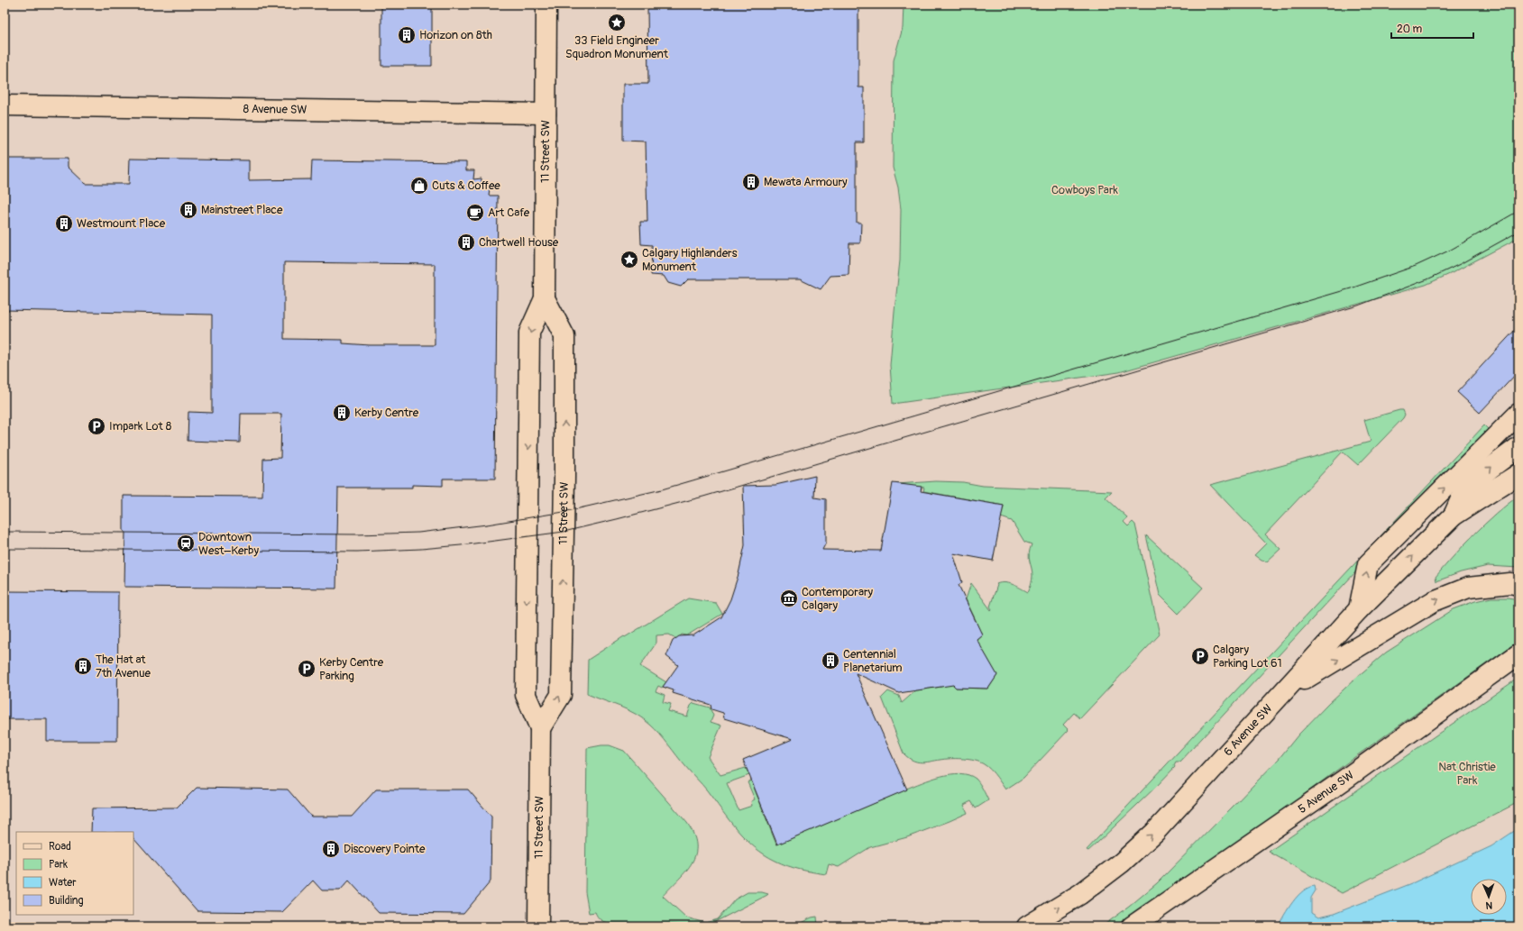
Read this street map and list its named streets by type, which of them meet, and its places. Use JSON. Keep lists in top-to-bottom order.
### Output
{
  "streets": {
    "street": [
      "8 Avenue SW",
      "11 Street SW",
      "6 Avenue SW",
      "5 Avenue SW"
    ]
  },
  "crossings": [
    ["8 Avenue SW", "11 Street SW"]
  ],
  "parks": ["Cowboys Park", "Nat Christie Park"],
  "places": {
    "place": ["33 Field Engineer Squadron Monument", "Calgary Highlanders Monument"],
    "building": [
      "Horizon on 8th",
      "Mewata Armoury",
      "Mainstreet Place",
      "Westmount Place",
      "Chartwell House",
      "Kerby Centre",
      "Centennial Planetarium",
      "The Hat at 7th Avenue",
      "Discovery Pointe"
    ],
    "shop": ["Cuts & Coffee"],
    "cafe": ["Art Cafe"],
    "parking": ["Impark Lot 8", "Calgary Parking Lot 61", "Kerby Centre Parking"],
    "station": ["Downtown West–Kerby"],
    "museum": ["Contemporary Calgary"]
  },
  "legend": [
    "Road",
    "Park",
    "Water",
    "Building"
  ],
  "scale_bar": "20 m",
  "north": "bottom"
}
